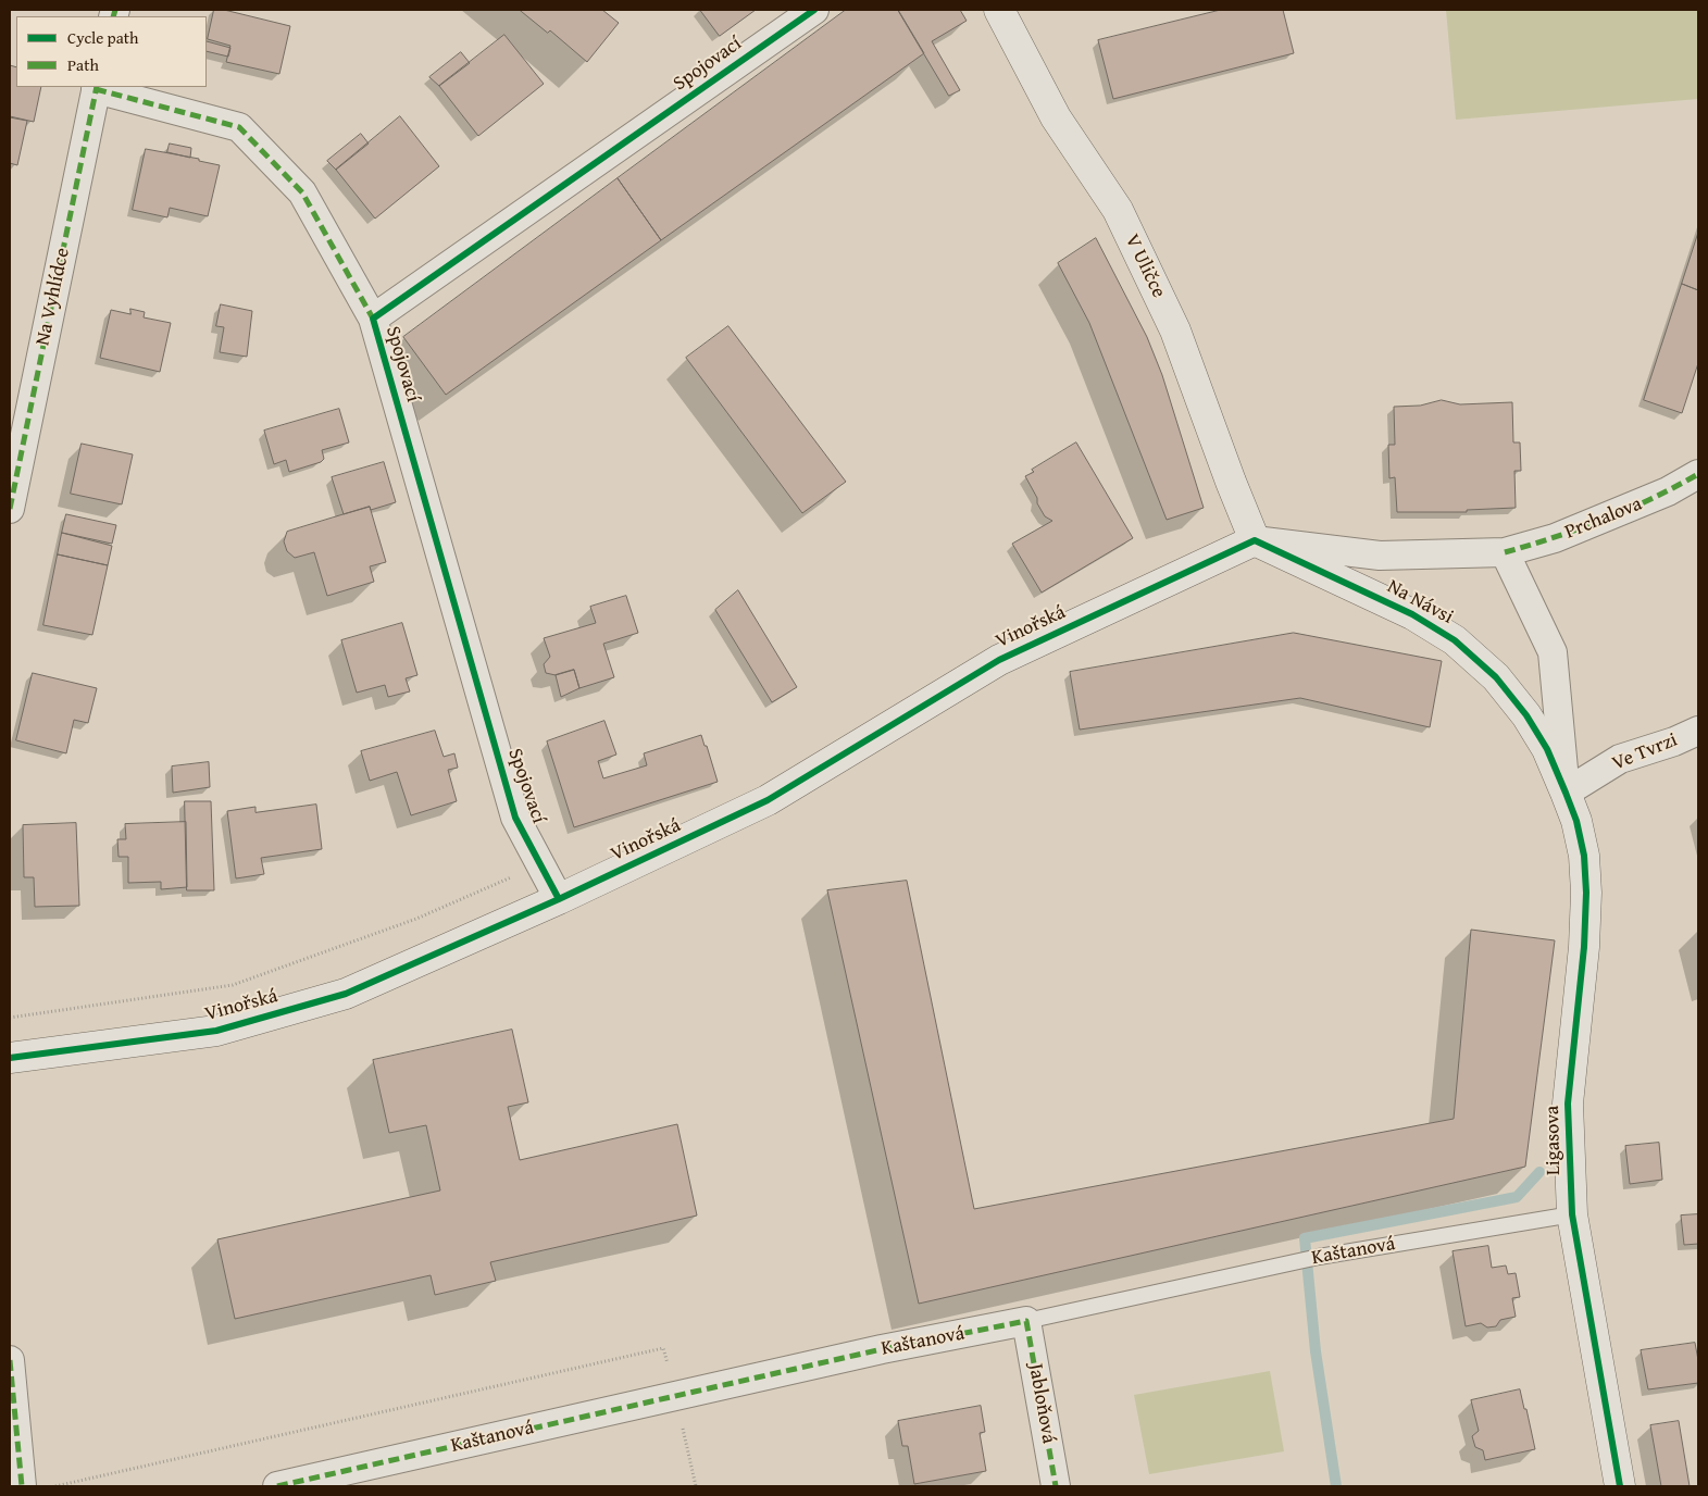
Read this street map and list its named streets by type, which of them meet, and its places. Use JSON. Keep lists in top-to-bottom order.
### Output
{
  "streets": {
    "street": [
      "Spojovací",
      "V Uličce",
      "Na Vyhlídce",
      "Prchalova",
      "Na Návsi",
      "Vinořská",
      "Ve Tvrzi",
      "Ligasova",
      "Kaštanová",
      "Jabloňová"
    ]
  },
  "crossings": [
    ["Spojovací", "Na Vyhlídce"],
    ["Spojovací", "Vinořská"],
    ["V Uličce", "Na Návsi"],
    ["V Uličce", "Vinořská"],
    ["Prchalova", "Na Návsi"],
    ["Na Návsi", "Vinořská"],
    ["Na Návsi", "Ve Tvrzi"],
    ["Na Návsi", "Ligasova"],
    ["Ve Tvrzi", "Ligasova"],
    ["Ligasova", "Kaštanová"],
    ["Kaštanová", "Jabloňová"]
  ],
  "legend": ["Cycle path", "Path"]
}
